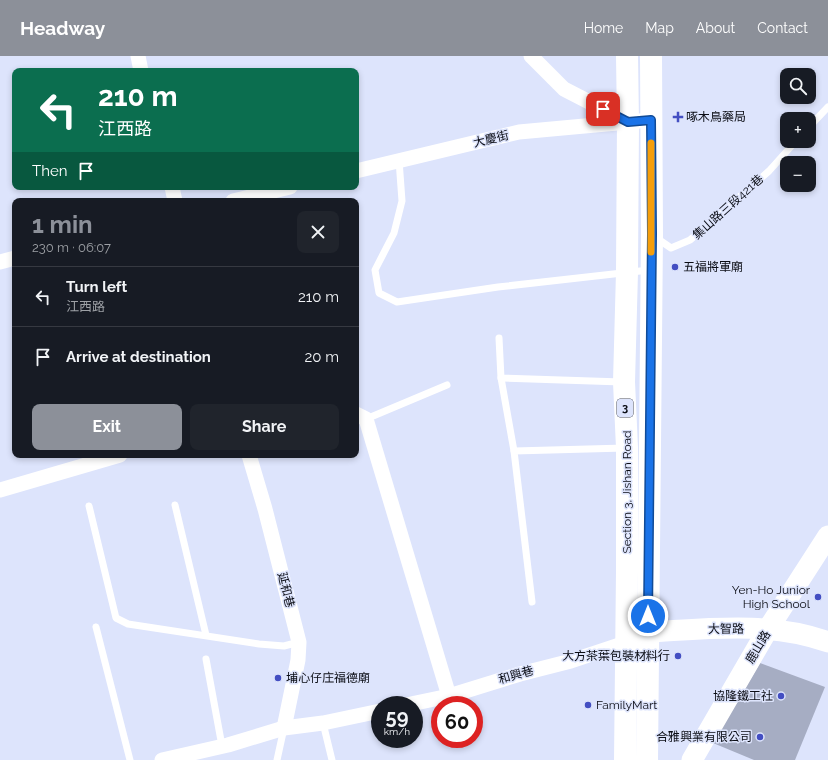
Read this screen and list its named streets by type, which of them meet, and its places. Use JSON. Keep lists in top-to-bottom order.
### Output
{
  "streets": {
    "main road": ["3", "Section 3, Jishan Road"],
    "street": [
      "大慶街",
      "延和巷",
      "大智路",
      "鹿山路",
      "和興巷"
    ],
    "lane": ["集山路三段421巷"]
  },
  "crossings": [
    ["大慶街", "Section 3, Jishan Road"],
    ["集山路三段421巷", "Section 3, Jishan Road"],
    ["Section 3, Jishan Road", "大智路"],
    ["Section 3, Jishan Road", "和興巷"],
    ["大智路", "鹿山路"],
    ["大智路", "和興巷"]
  ],
  "places": {
    "health": ["啄木鳥藥局"],
    "other": [
      "五福將軍廟",
      "Yen-Ho Junior High School",
      "大方茶葉包裝材料行",
      "埔心仔庄福德廟",
      "協隆鐵工社",
      "FamilyMart",
      "合雅興業有限公司"
    ]
  },
  "page": {
    "header": "Headway",
    "nav": [
      "Home",
      "Map",
      "About",
      "Contact"
    ],
    "map_buttons": ["+", "−"],
    "turn": ["210 m", "江西路"],
    "then": "Then",
    "heading": ["1 min", "230 m · 06:07"],
    "list": [
      {
        "name": "Turn left",
        "note": "江西路",
        "value": "210 m"
      },
      {
        "name": "Arrive at destination",
        "value": "20 m"
      }
    ],
    "buttons": ["Exit", "Share"],
    "speed": "59 km/h",
    "limit": "60"
  }
}
